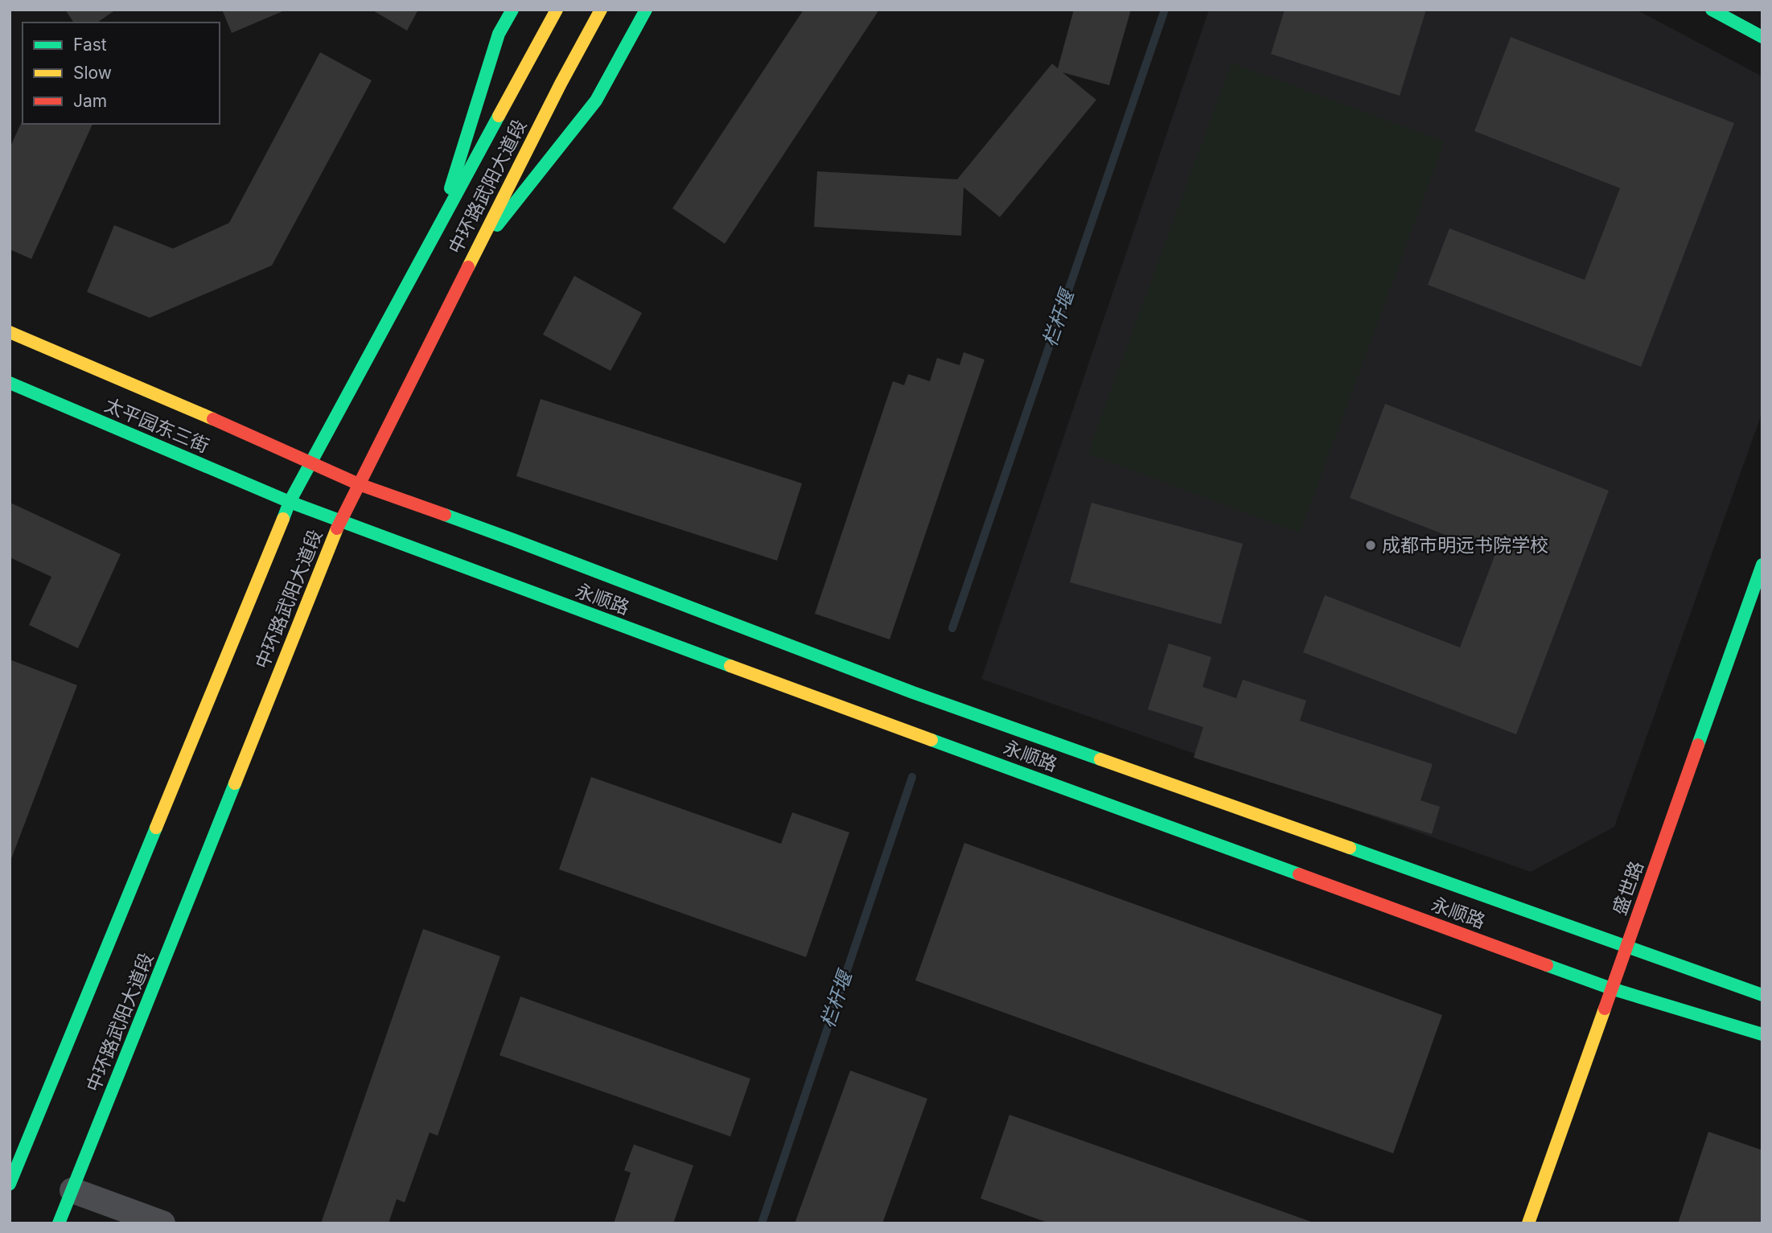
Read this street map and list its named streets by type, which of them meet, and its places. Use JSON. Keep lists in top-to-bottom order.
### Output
{
  "streets": {
    "main road": [
      "中环路武阳大道段",
      "太平园东三街",
      "永顺路",
      "盛世路"
    ]
  },
  "crossings": [
    ["中环路武阳大道段", "太平园东三街"],
    ["中环路武阳大道段", "永顺路"],
    ["太平园东三街", "永顺路"],
    ["永顺路", "盛世路"]
  ],
  "water": ["栏杆堰"],
  "places": ["成都市明远书院学校"],
  "legend": ["Fast", "Slow", "Jam"]
}
